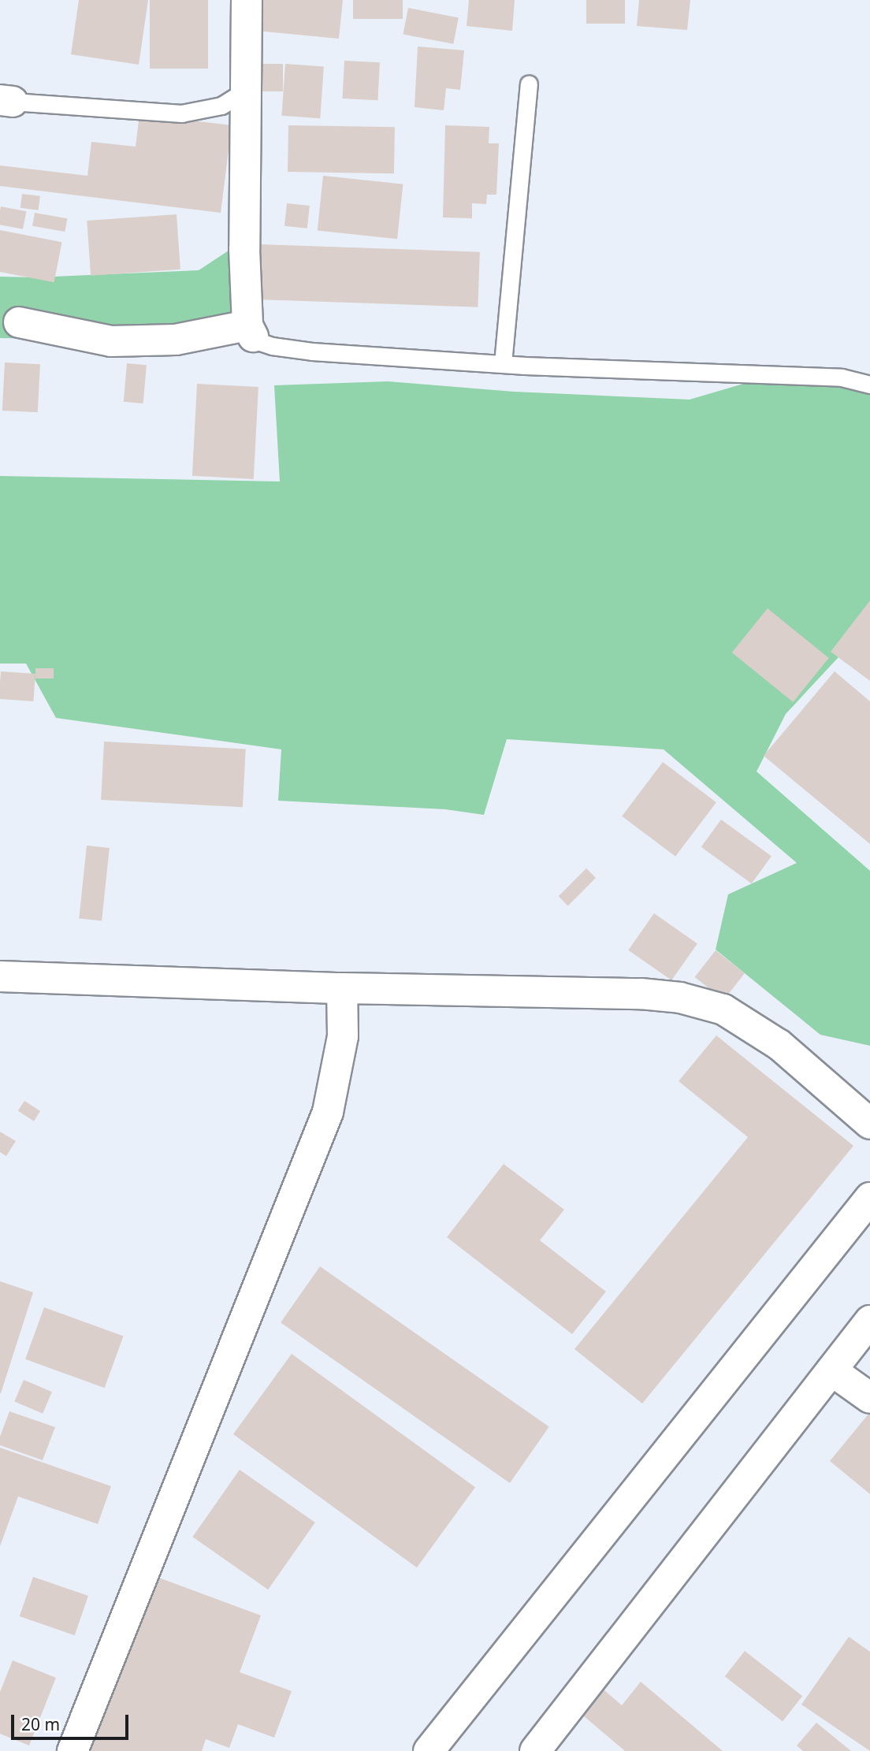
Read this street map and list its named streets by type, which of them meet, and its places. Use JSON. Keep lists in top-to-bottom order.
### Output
{
  "scale_bar": "20 m"
}
